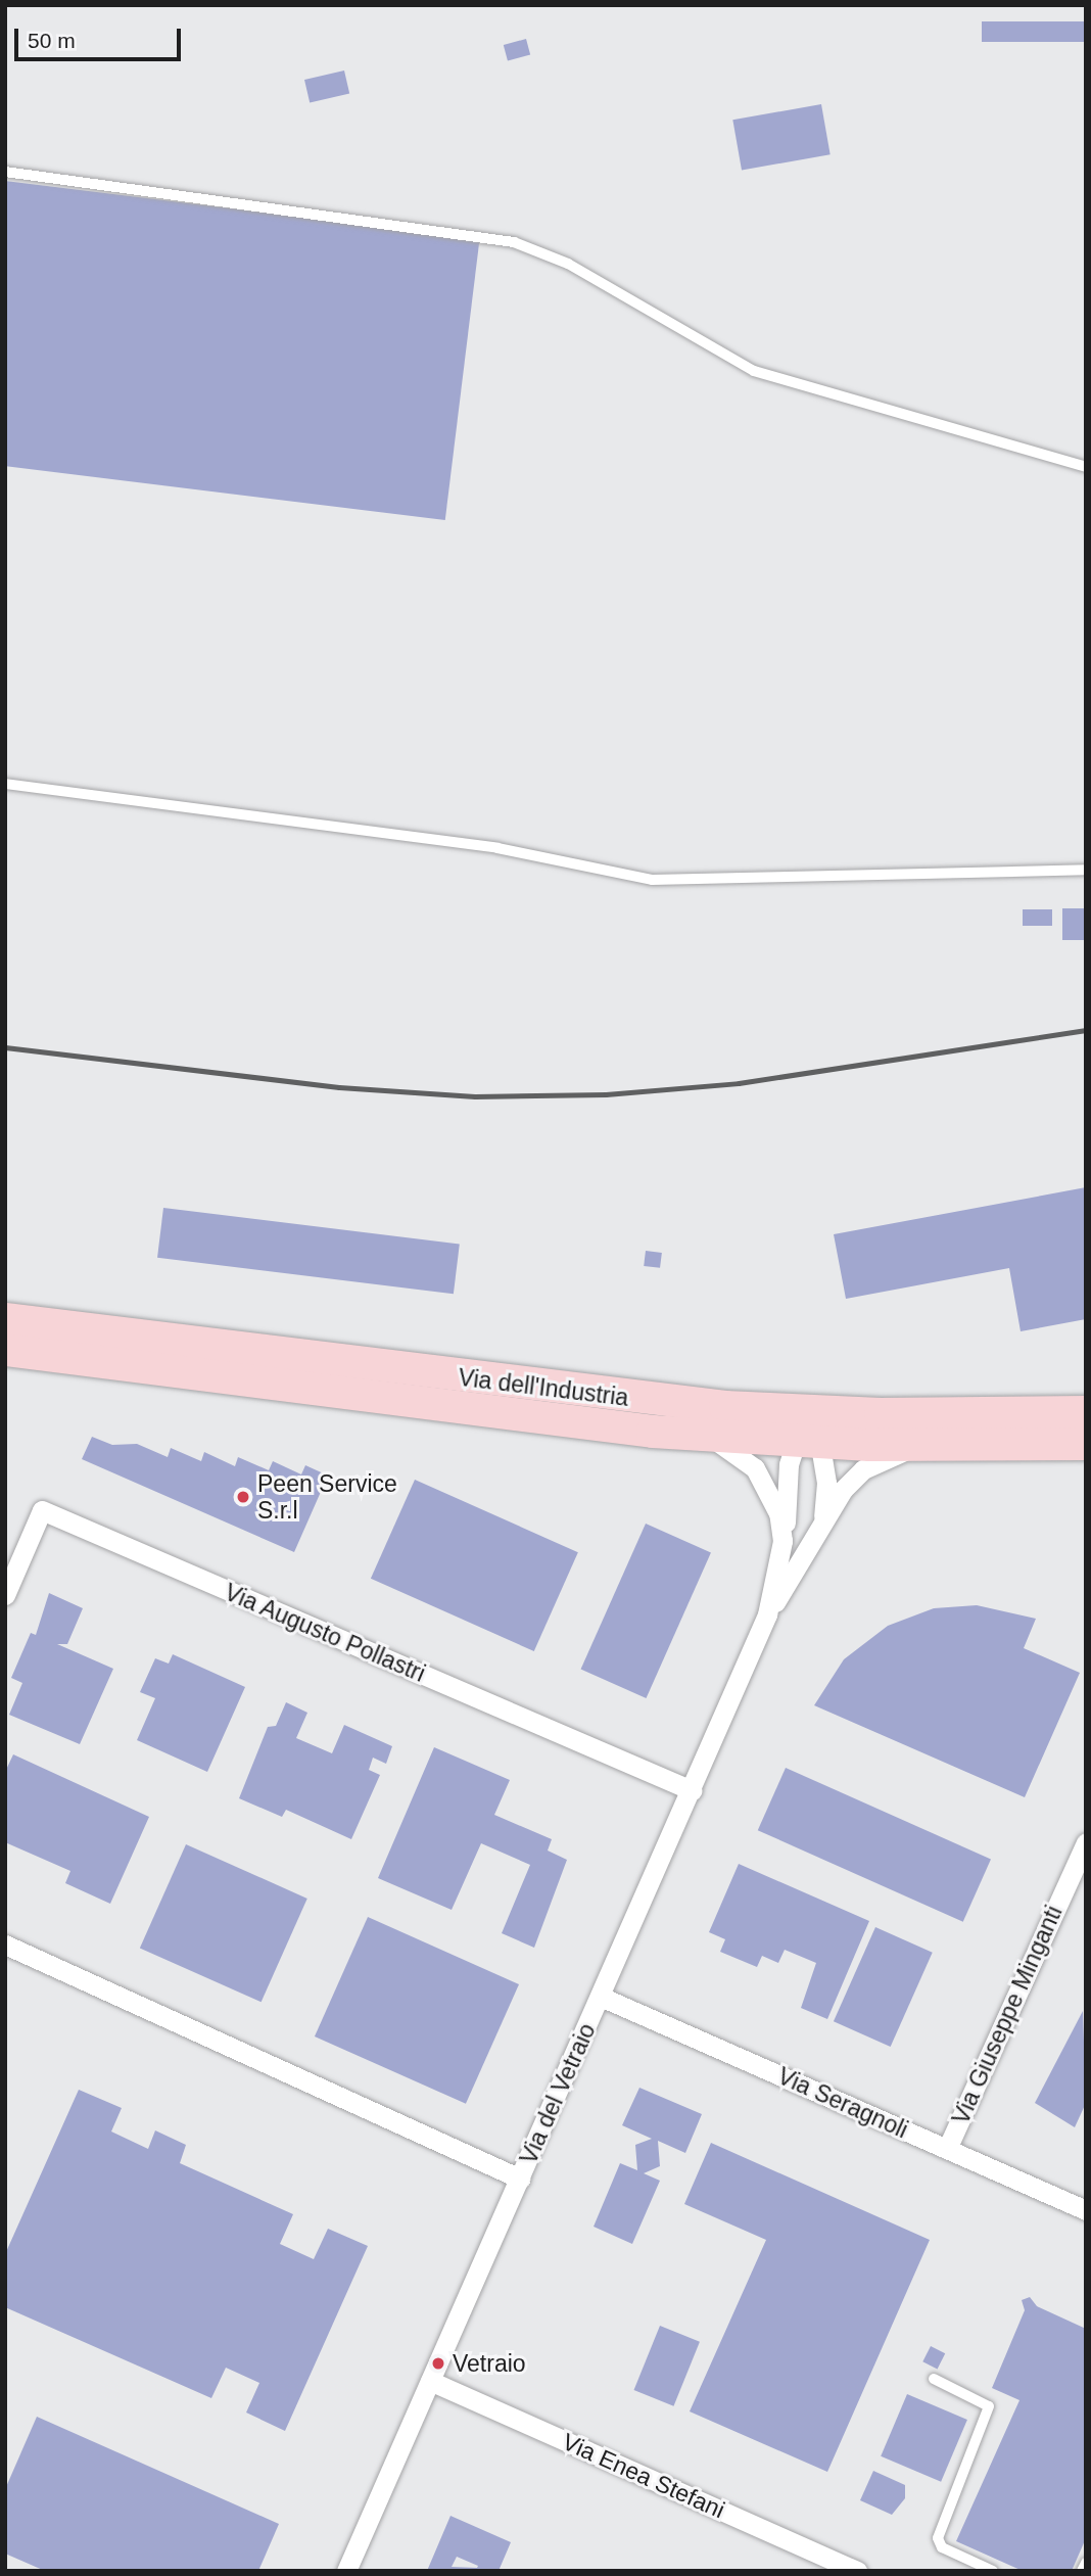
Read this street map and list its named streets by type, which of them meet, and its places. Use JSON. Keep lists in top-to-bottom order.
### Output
{
  "streets": {
    "main road": ["Via dell'Industria"],
    "street": [
      "Via Augusto Pollastri",
      "Via Giuseppe Minganti",
      "Via del Vetraio",
      "Via Seragnoli",
      "Via Enea Stefani"
    ]
  },
  "crossings": [
    ["Via dell'Industria", "Via del Vetraio"],
    ["Via Augusto Pollastri", "Via del Vetraio"],
    ["Via Giuseppe Minganti", "Via Seragnoli"],
    ["Via del Vetraio", "Via Seragnoli"],
    ["Via del Vetraio", "Via Enea Stefani"]
  ],
  "places": ["Peen Service S.r.l", "Vetraio"],
  "scale_bar": "50 m"
}
